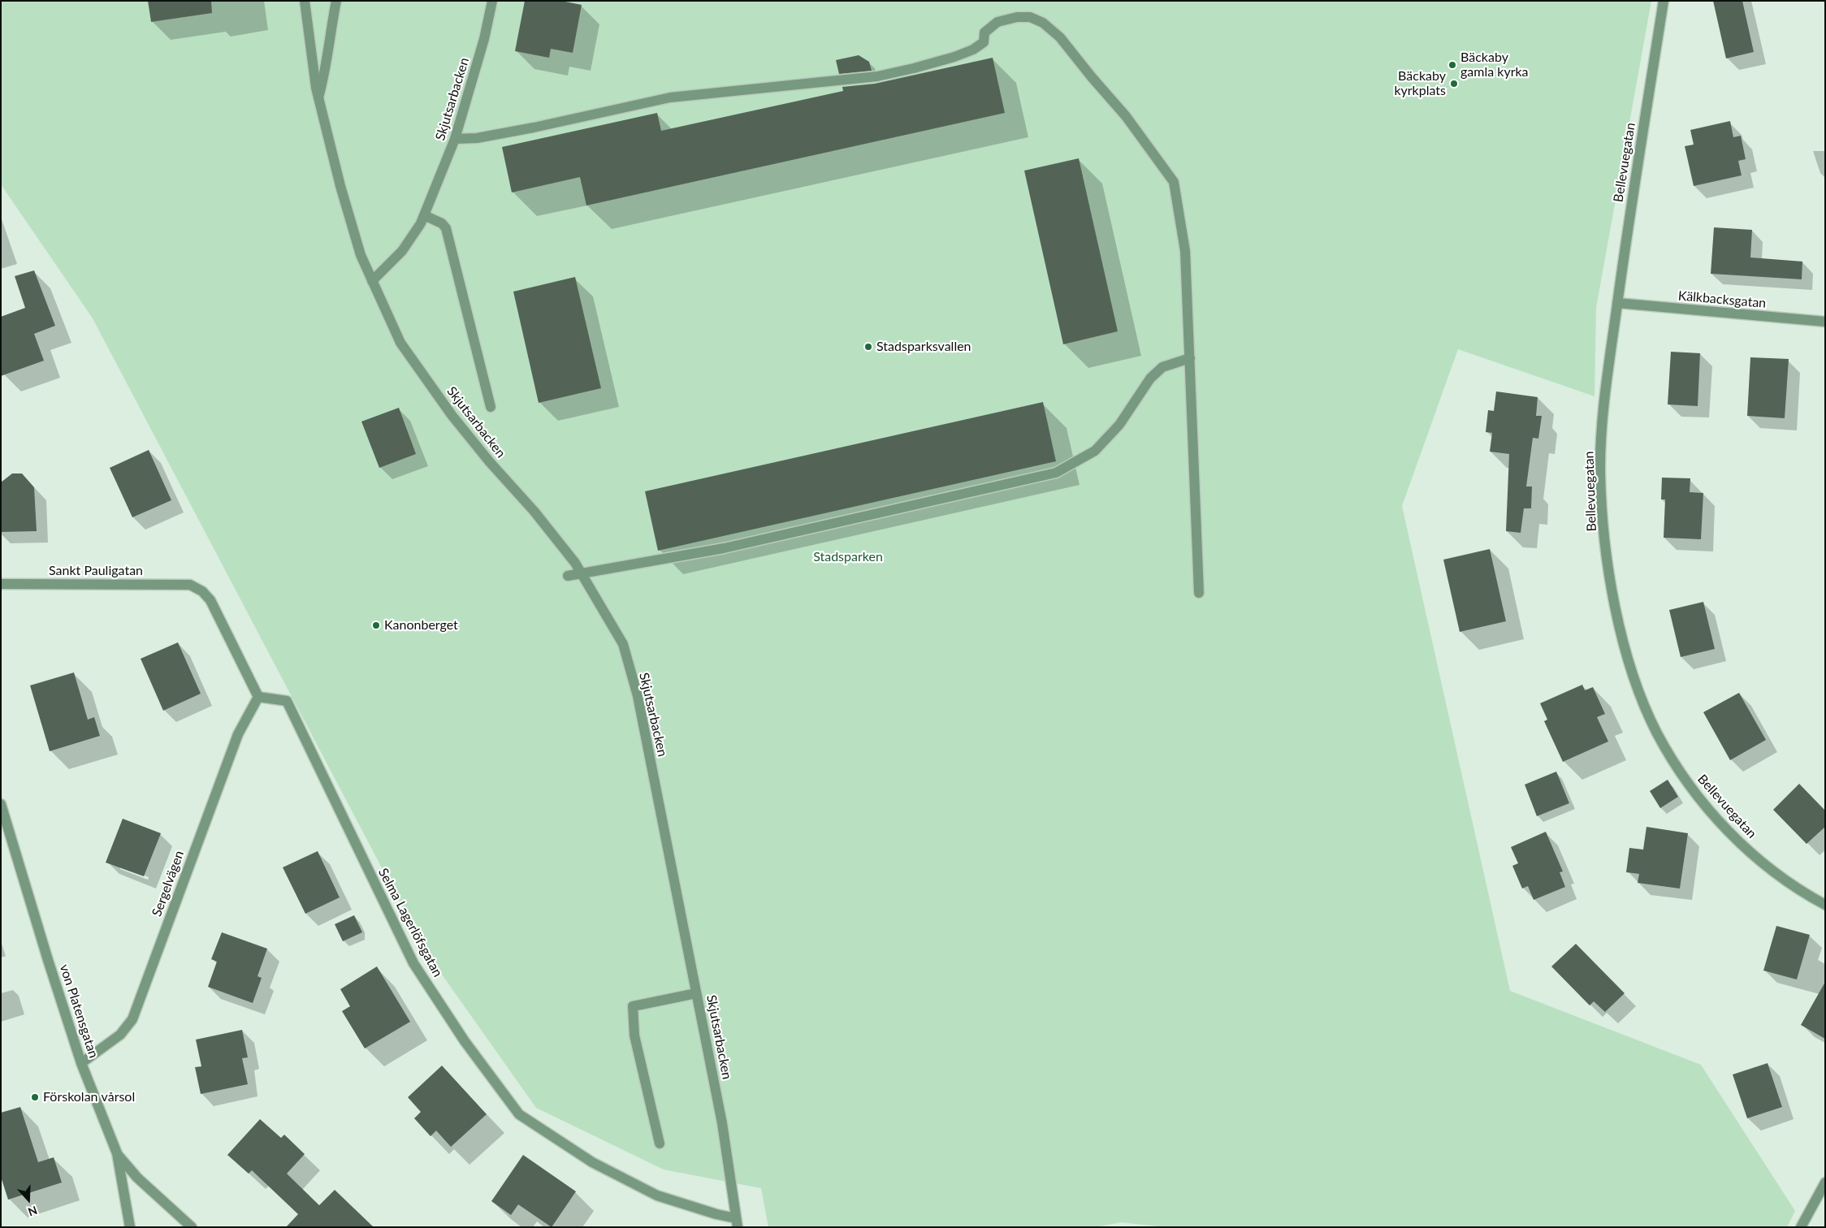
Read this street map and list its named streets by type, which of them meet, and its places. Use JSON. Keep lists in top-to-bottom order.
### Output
{
  "streets": {
    "street": [
      "Skjutsarbacken",
      "Bellevuegatan",
      "Kälkbacksgatan",
      "Sankt Pauligatan",
      "Sergelvägen",
      "Selma Lagerlöfsgatan",
      "von Platensgatan"
    ]
  },
  "crossings": [
    ["Skjutsarbacken", "Selma Lagerlöfsgatan"],
    ["Bellevuegatan", "Kälkbacksgatan"],
    ["Sankt Pauligatan", "Sergelvägen"],
    ["Sankt Pauligatan", "Selma Lagerlöfsgatan"],
    ["Sergelvägen", "Selma Lagerlöfsgatan"],
    ["Sergelvägen", "von Platensgatan"]
  ],
  "parks": ["Stadsparken"],
  "places": [
    "Bäckaby gamla kyrka",
    "Bäckaby kyrkplats",
    "Stadsparksvallen",
    "Kanonberget",
    "Förskolan vårsol"
  ],
  "north": "bottom"
}
